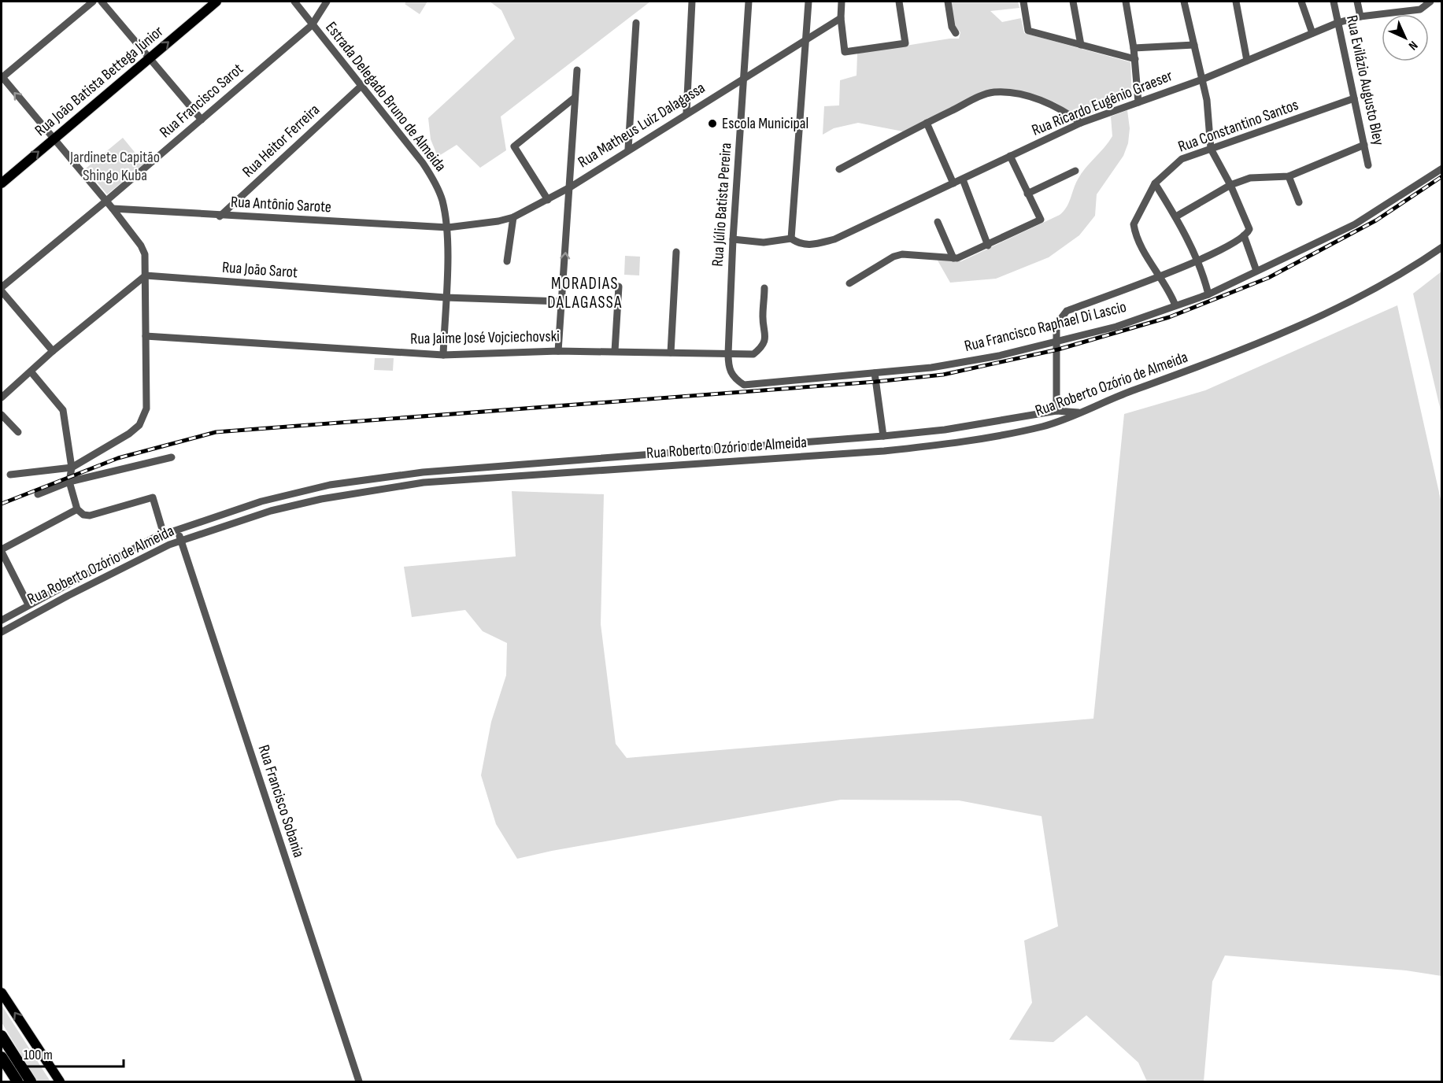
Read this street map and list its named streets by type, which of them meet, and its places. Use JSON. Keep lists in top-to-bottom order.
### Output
{
  "streets": {
    "main road": ["Rua João Batista Bettega Júnior"],
    "street": [
      "Rua Evilázio Augusto Bley",
      "Estrada Delegado Bruno de Almeida",
      "Rua Francisco Sarot",
      "Rua Ricardo Eugênio Graeser",
      "Rua Matheus Luiz Dalagassa",
      "Rua Constantino Santos",
      "Rua Heitor Ferreira",
      "Rua Antônio Sarote",
      "Rua Júlio Batista Pereira",
      "Rua João Sarot",
      "Rua Francisco Raphael Di Lascio",
      "Rua Jaime José Vojciechovski",
      "Rua Roberto Ozório de Almeida",
      "Rua Francisco Sobania"
    ]
  },
  "crossings": [
    ["Rua Evilázio Augusto Bley", "Rua Ricardo Eugênio Graeser"],
    ["Rua Evilázio Augusto Bley", "Rua Constantino Santos"],
    ["Estrada Delegado Bruno de Almeida", "Rua Francisco Sarot"],
    ["Estrada Delegado Bruno de Almeida", "Rua Matheus Luiz Dalagassa"],
    ["Estrada Delegado Bruno de Almeida", "Rua Heitor Ferreira"],
    ["Estrada Delegado Bruno de Almeida", "Rua Antônio Sarote"],
    ["Estrada Delegado Bruno de Almeida", "Rua João Sarot"],
    ["Estrada Delegado Bruno de Almeida", "Rua Jaime José Vojciechovski"],
    ["Rua Matheus Luiz Dalagassa", "Rua Antônio Sarote"],
    ["Rua Matheus Luiz Dalagassa", "Rua Júlio Batista Pereira"],
    ["Rua Heitor Ferreira", "Rua Antônio Sarote"],
    ["Rua Júlio Batista Pereira", "Rua Francisco Raphael Di Lascio"],
    ["Rua Júlio Batista Pereira", "Rua Jaime José Vojciechovski"],
    ["Rua Francisco Raphael Di Lascio", "Rua Jaime José Vojciechovski"],
    ["Rua Roberto Ozório de Almeida", "Rua Francisco Sobania"]
  ],
  "one_way": ["Rua João Batista Bettega Júnior"],
  "districts": ["MORADIAS DALAGASSA"],
  "parks": ["Jardinete Capitão Shingo Kuba"],
  "places": ["Escola Municipal"],
  "scale_bar": "100 m",
  "north": "bottom right"
}
